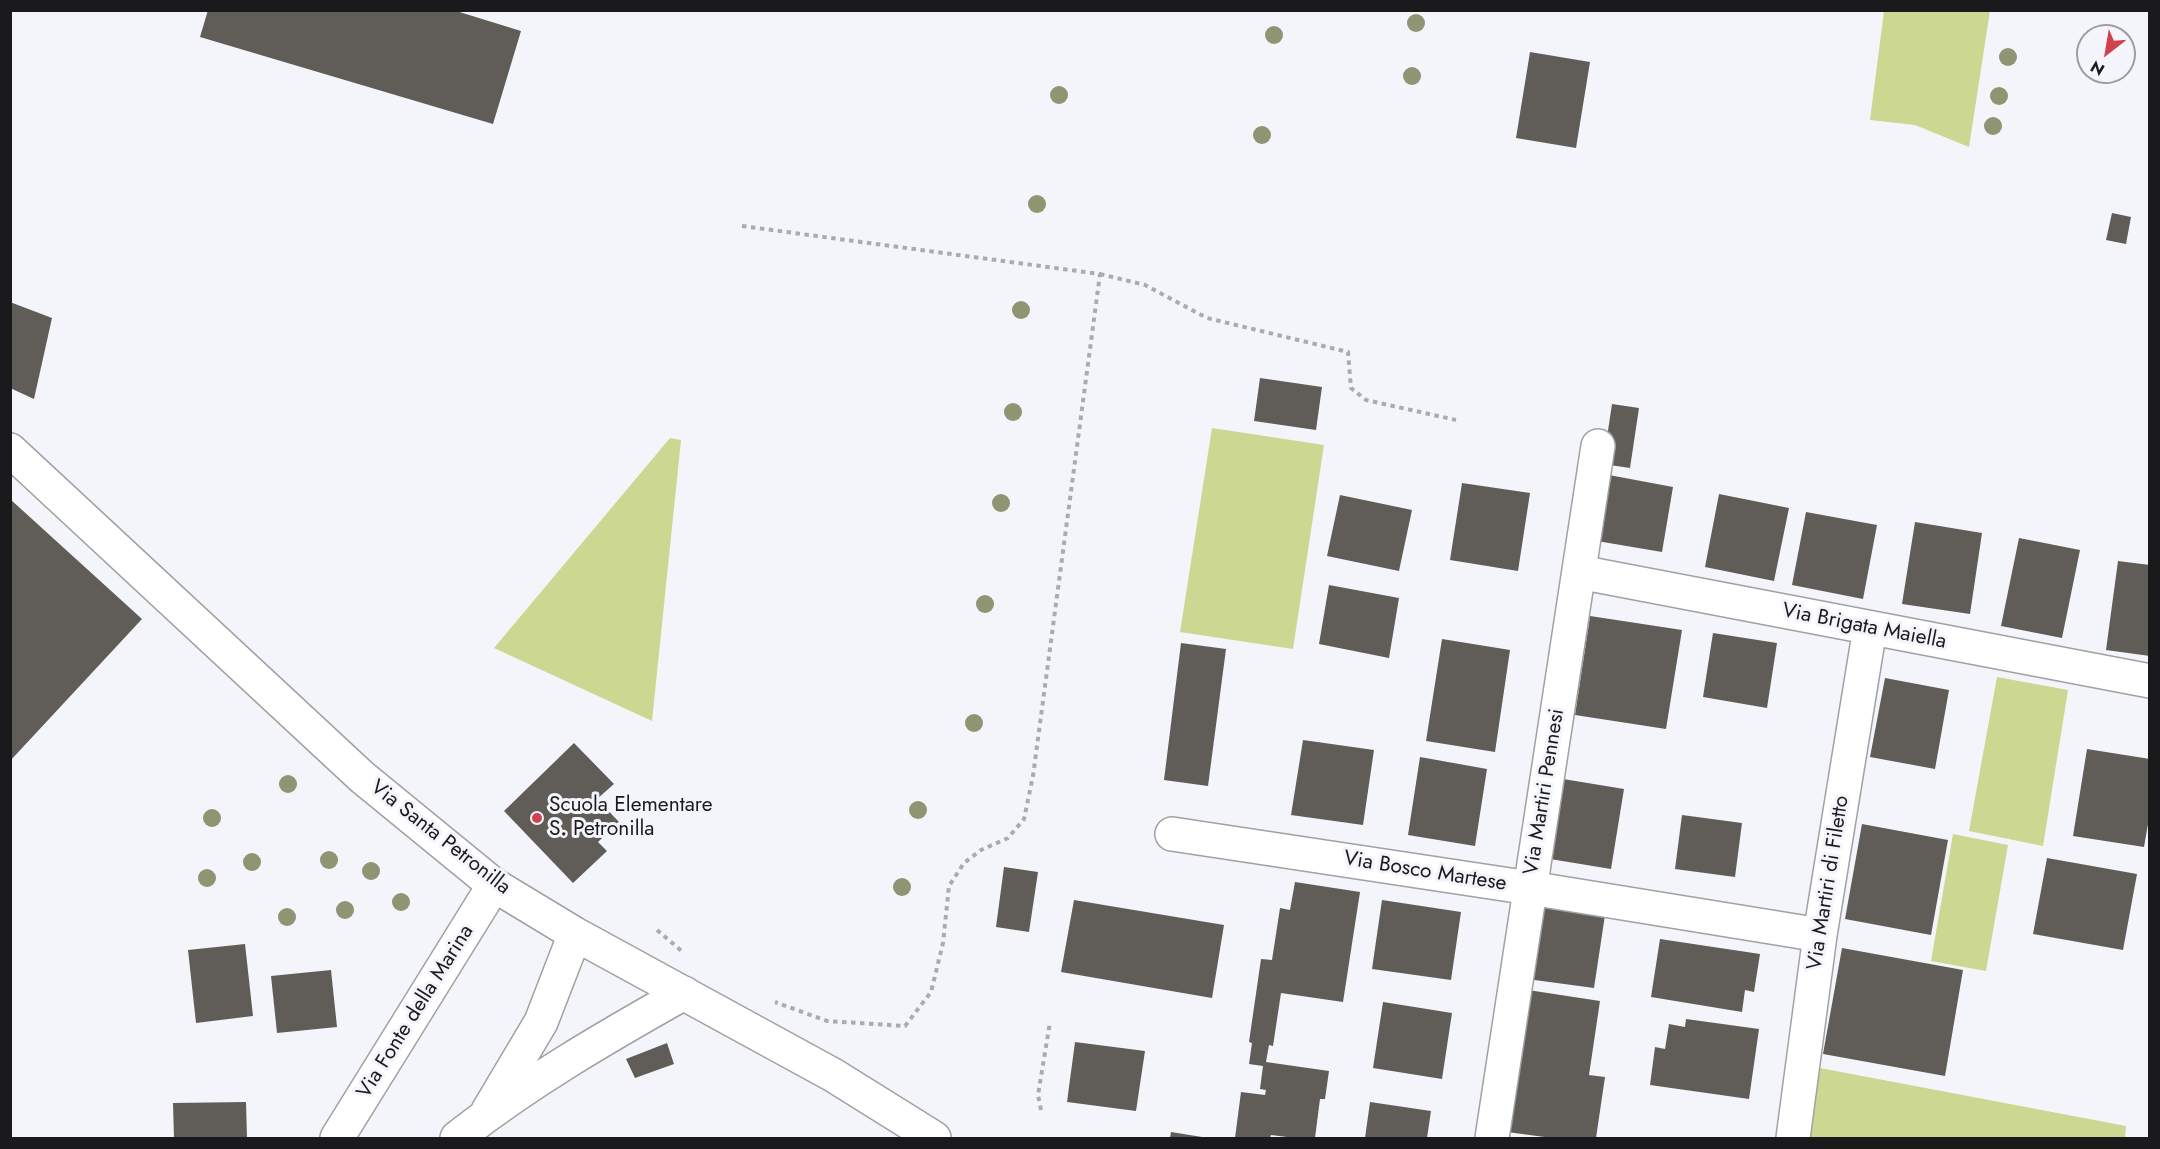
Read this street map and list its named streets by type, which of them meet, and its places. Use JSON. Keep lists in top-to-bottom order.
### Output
{
  "streets": {
    "street": [
      "Via Brigata Maiella",
      "Via Martiri Pennesi",
      "Via Santa Petronilla",
      "Via Bosco Martese",
      "Via Martiri di Filetto",
      "Via Fonte della Marina"
    ]
  },
  "crossings": [
    ["Via Brigata Maiella", "Via Martiri Pennesi"],
    ["Via Brigata Maiella", "Via Martiri di Filetto"],
    ["Via Martiri Pennesi", "Via Bosco Martese"],
    ["Via Santa Petronilla", "Via Fonte della Marina"],
    ["Via Bosco Martese", "Via Martiri di Filetto"]
  ],
  "places": ["Scuola Elementare S. Petronilla"],
  "north": "bottom left"
}
